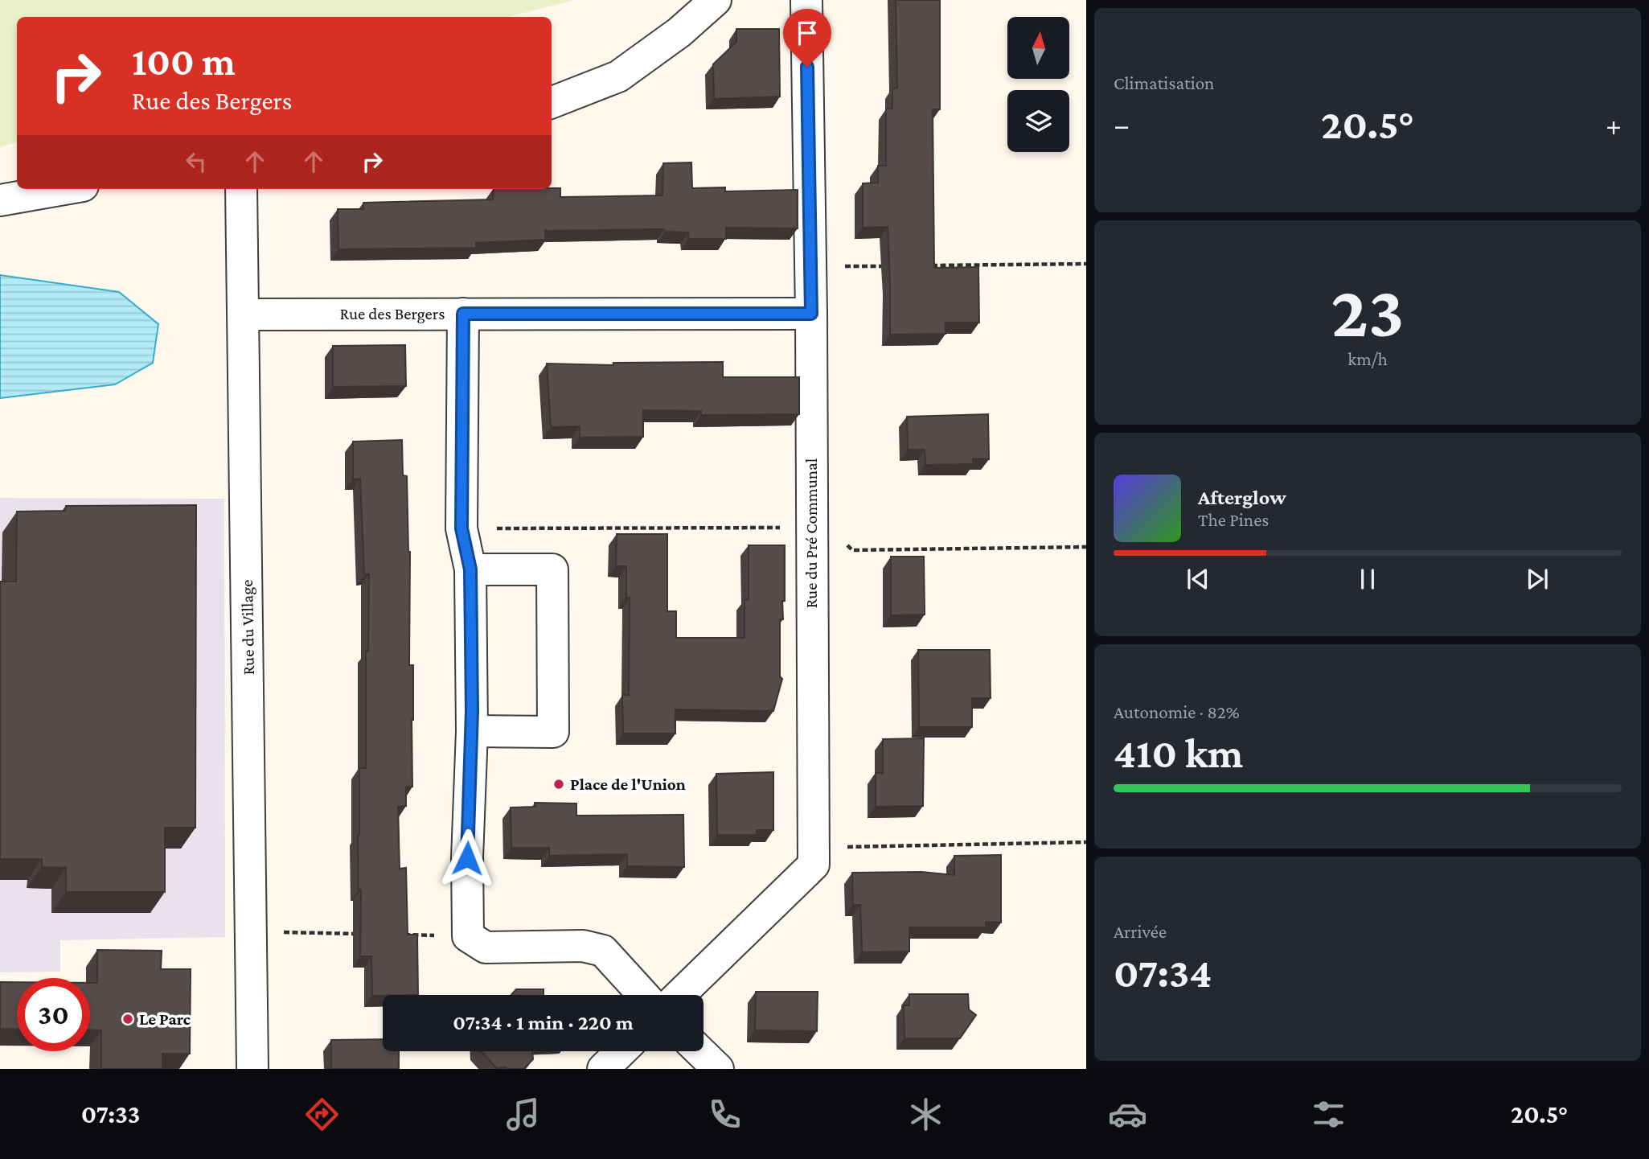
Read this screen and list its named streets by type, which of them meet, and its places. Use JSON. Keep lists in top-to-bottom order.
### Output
{
  "streets": {
    "street": ["Rue des Bergers", "Rue du Pré Communal", "Rue du Village"]
  },
  "crossings": [
    ["Rue des Bergers", "Rue du Pré Communal"],
    ["Rue des Bergers", "Rue du Village"]
  ],
  "places": ["Place de l'Union", "Le Parc"],
  "north": "top",
  "page": {
    "tile": [
      "Climatisation",
      ["23", "km/h"],
      ["Autonomie · 82%", "410 km"],
      ["Arrivée", "07:34"]
    ],
    "turn": ["100 m", "Rue des Bergers"],
    "heat": ["−", "20.5°", "+"],
    "song": ["Afterglow", "The Pines"],
    "limit": "30",
    "trip": "07:34 · 1 min · 220 m",
    "tabs": ["07:33", "20.5°"]
  }
}
